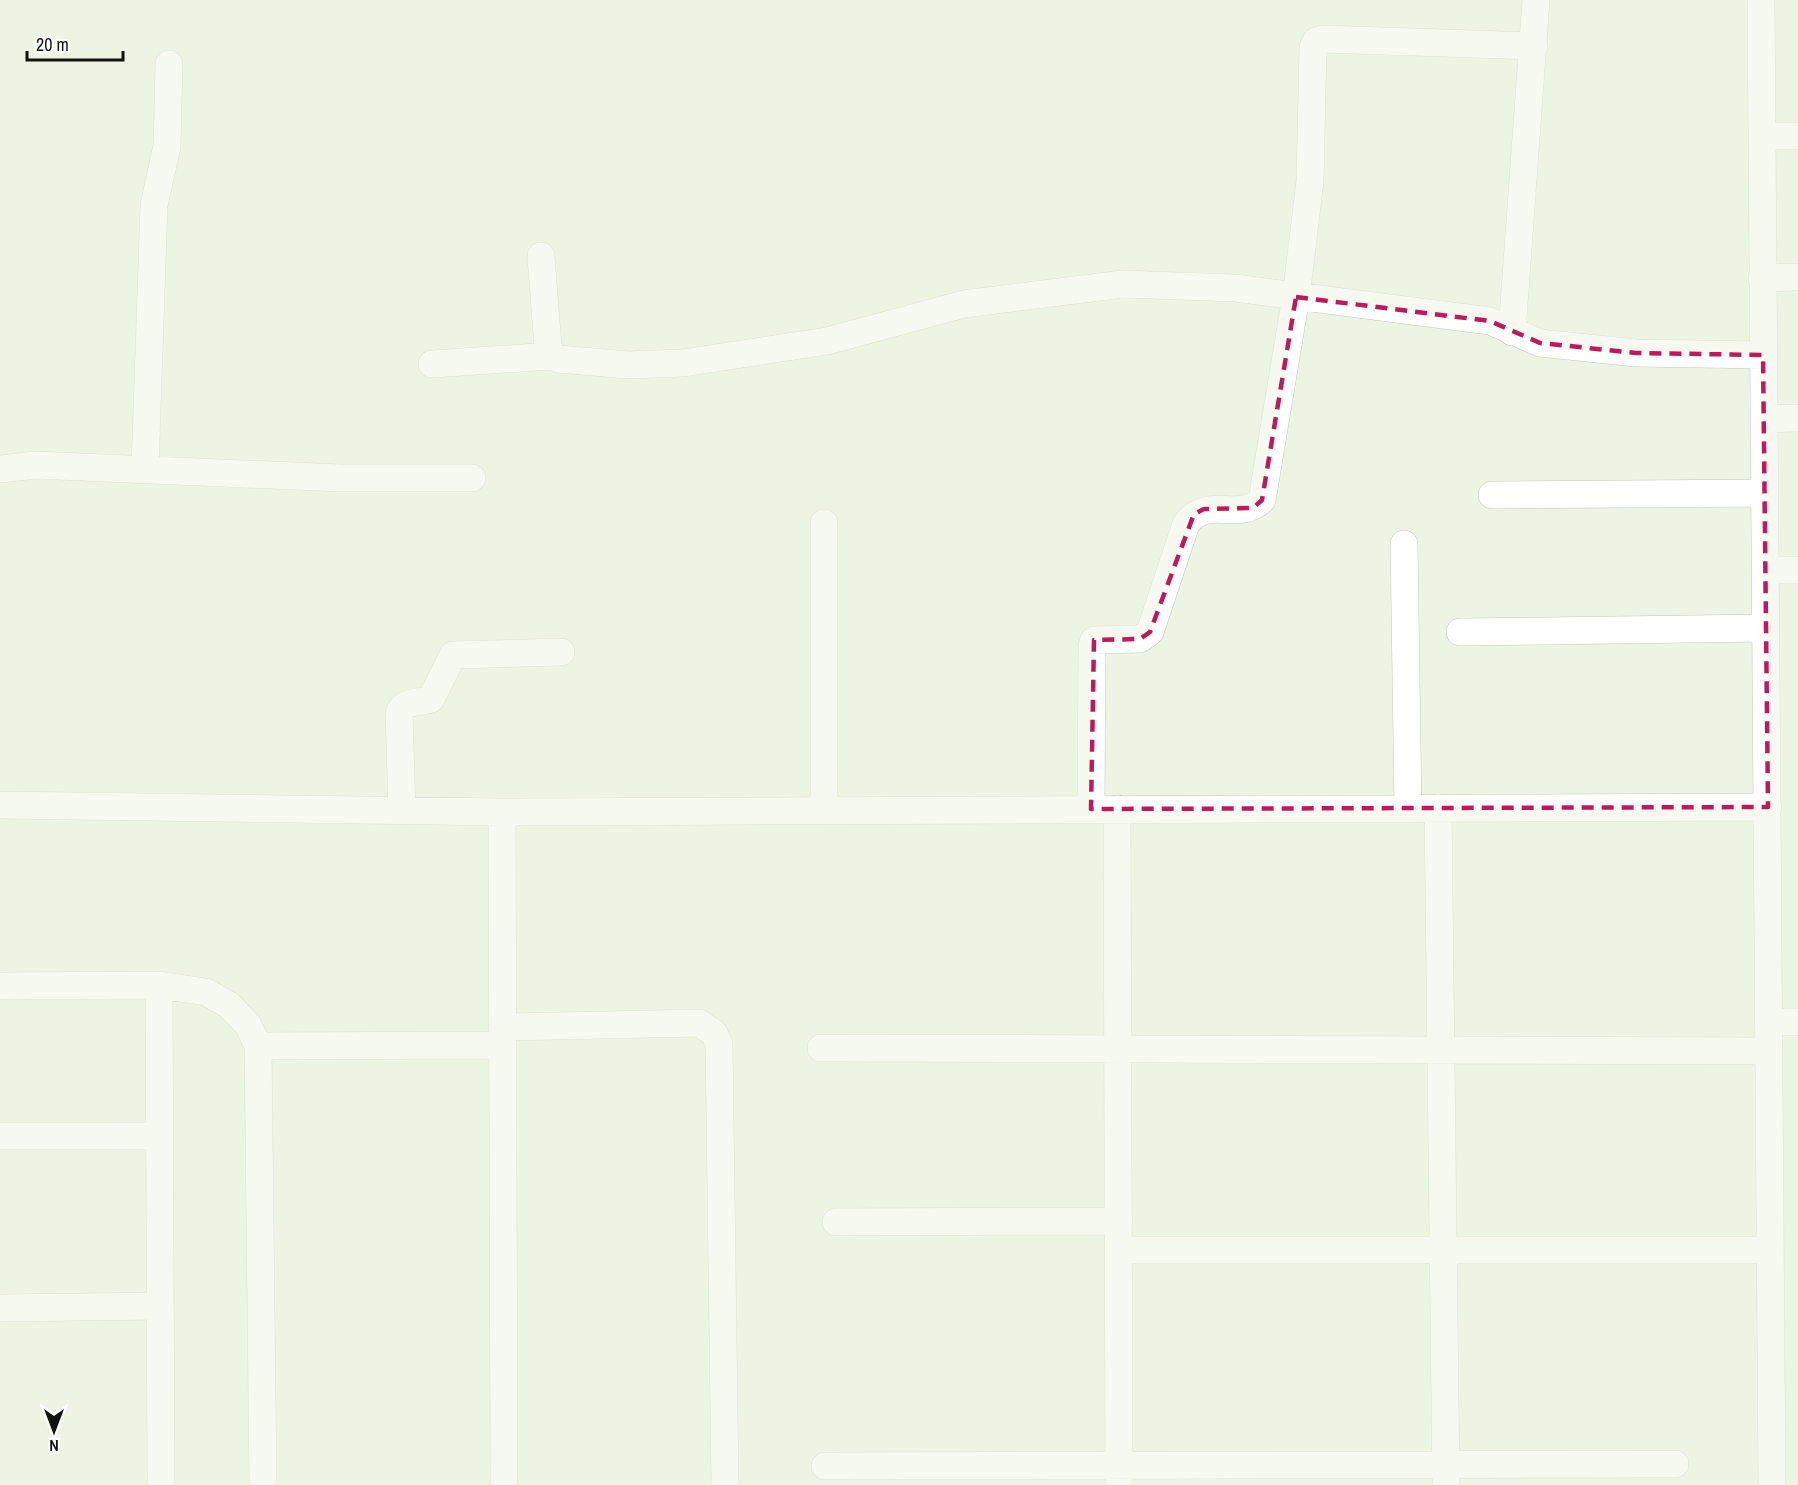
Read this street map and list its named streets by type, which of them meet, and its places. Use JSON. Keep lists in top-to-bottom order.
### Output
{
  "scale_bar": "20 m",
  "north": "bottom"
}
